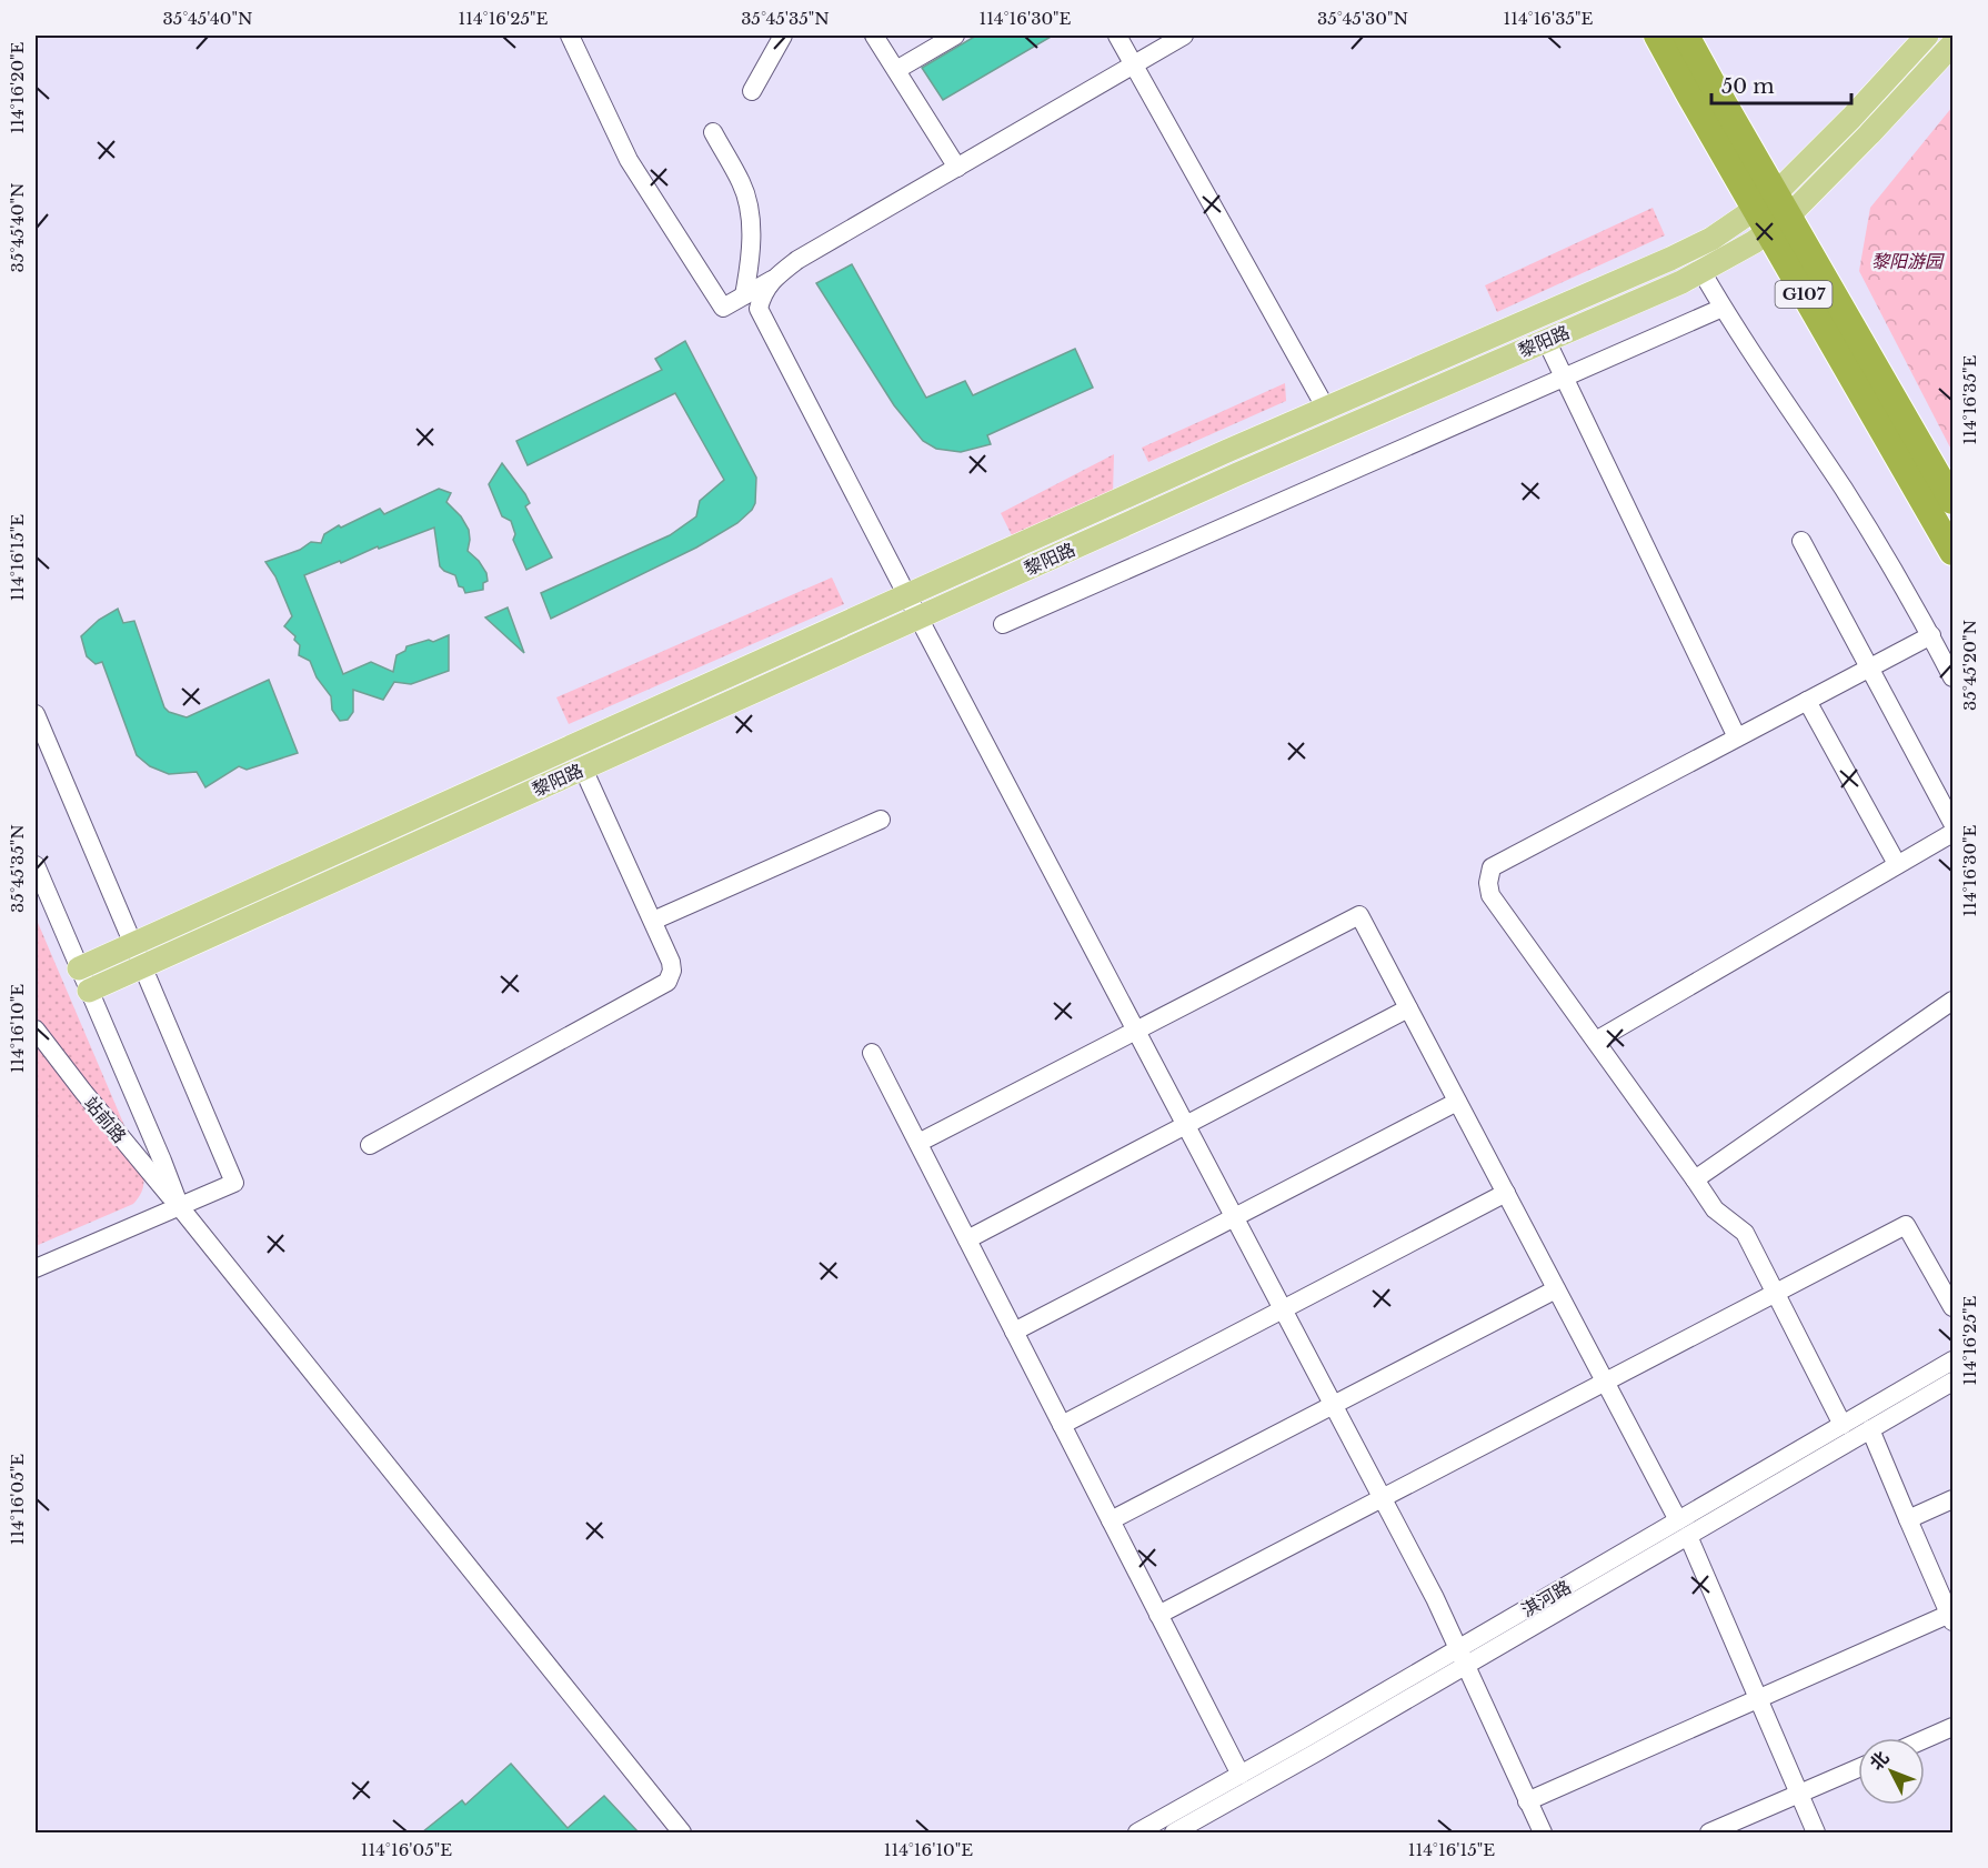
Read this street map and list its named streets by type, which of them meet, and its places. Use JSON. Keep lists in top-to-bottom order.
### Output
{
  "streets": {
    "highway": ["G107"],
    "main road": ["黎阳路"],
    "street": ["站前路", "淇河路"]
  },
  "crossings": [
    ["G107", "黎阳路"]
  ],
  "parks": ["黎阳游园"],
  "scale_bar": "50 m",
  "north": "top left",
  "coordinates": [
    "35°45'40\"N",
    "114°16'25\"E",
    "35°45'35\"N",
    "114°16'30\"E",
    "35°45'30\"N",
    "114°16'35\"E",
    "114°16'20\"E",
    "114°16'15\"E",
    "35°45'20\"N",
    "114°16'10\"E",
    "114°16'05\"E"
  ]
}
